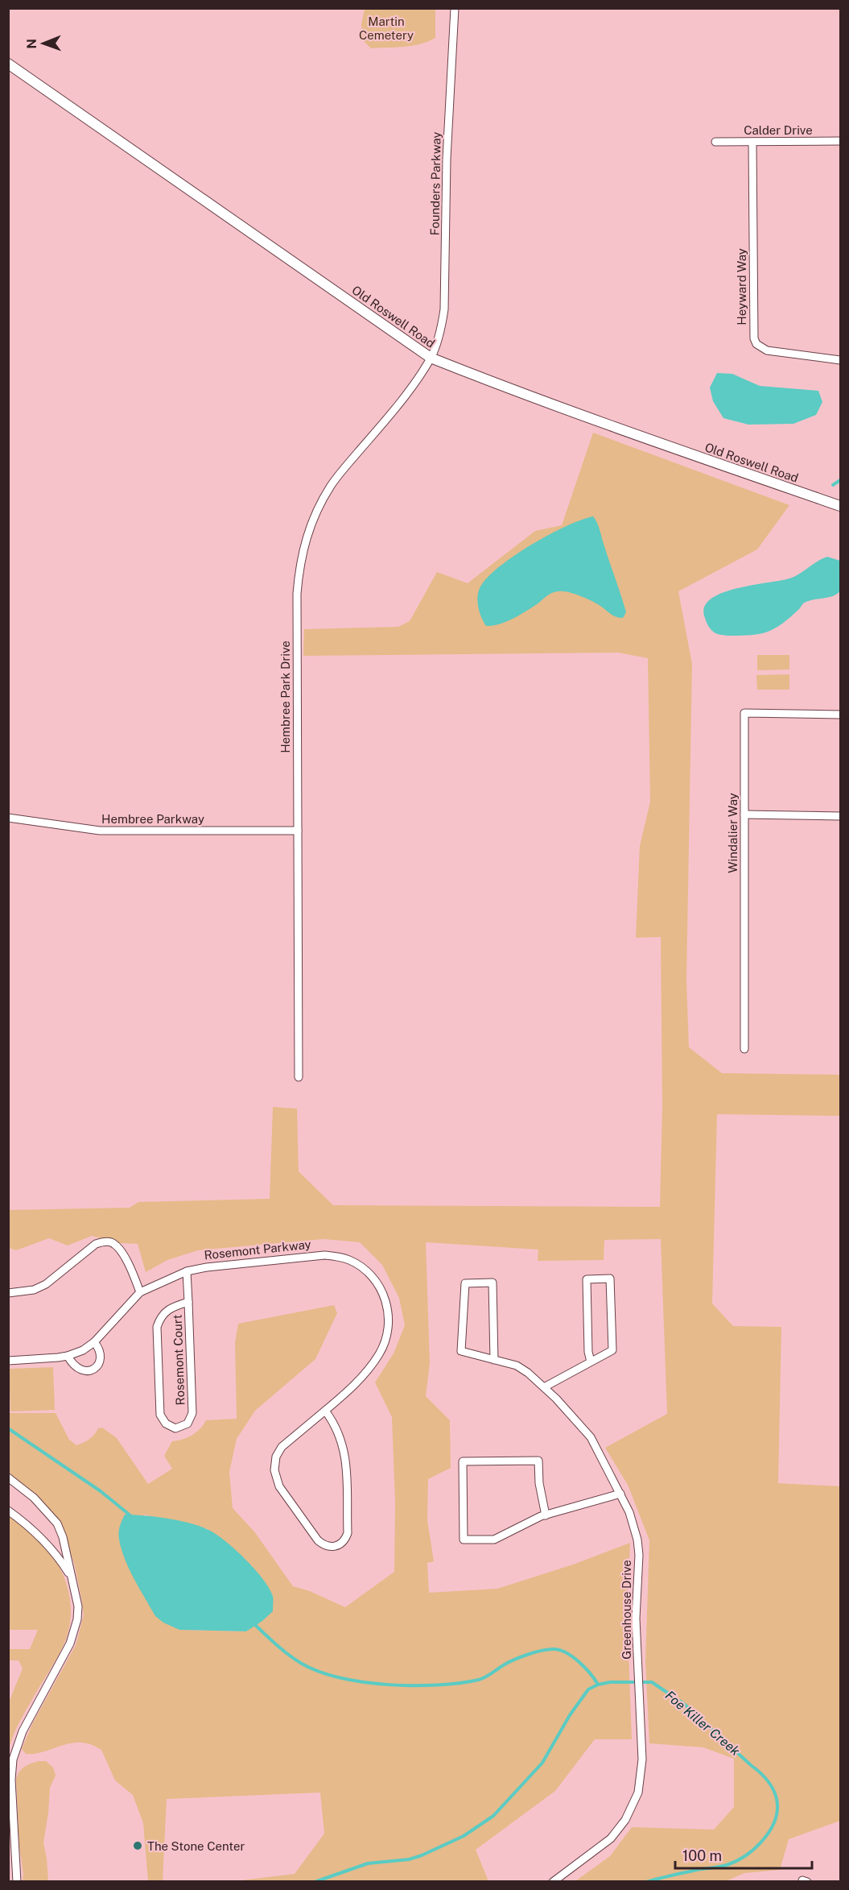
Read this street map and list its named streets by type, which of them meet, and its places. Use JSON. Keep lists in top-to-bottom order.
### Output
{
  "streets": {
    "street": [
      "Calder Drive",
      "Founders Parkway",
      "Heyward Way",
      "Old Roswell Road",
      "Hembree Park Drive",
      "Hembree Parkway",
      "Windalier Way",
      "Rosemont Parkway",
      "Rosemont Court",
      "Greenhouse Drive"
    ]
  },
  "crossings": [
    ["Calder Drive", "Heyward Way"],
    ["Founders Parkway", "Old Roswell Road"],
    ["Founders Parkway", "Hembree Park Drive"],
    ["Old Roswell Road", "Hembree Park Drive"],
    ["Hembree Park Drive", "Hembree Parkway"],
    ["Rosemont Parkway", "Rosemont Court"]
  ],
  "water": ["Foe Killer Creek"],
  "parks": ["Martin Cemetery"],
  "places": ["The Stone Center"],
  "scale_bar": "100 m",
  "north": "left"
}
